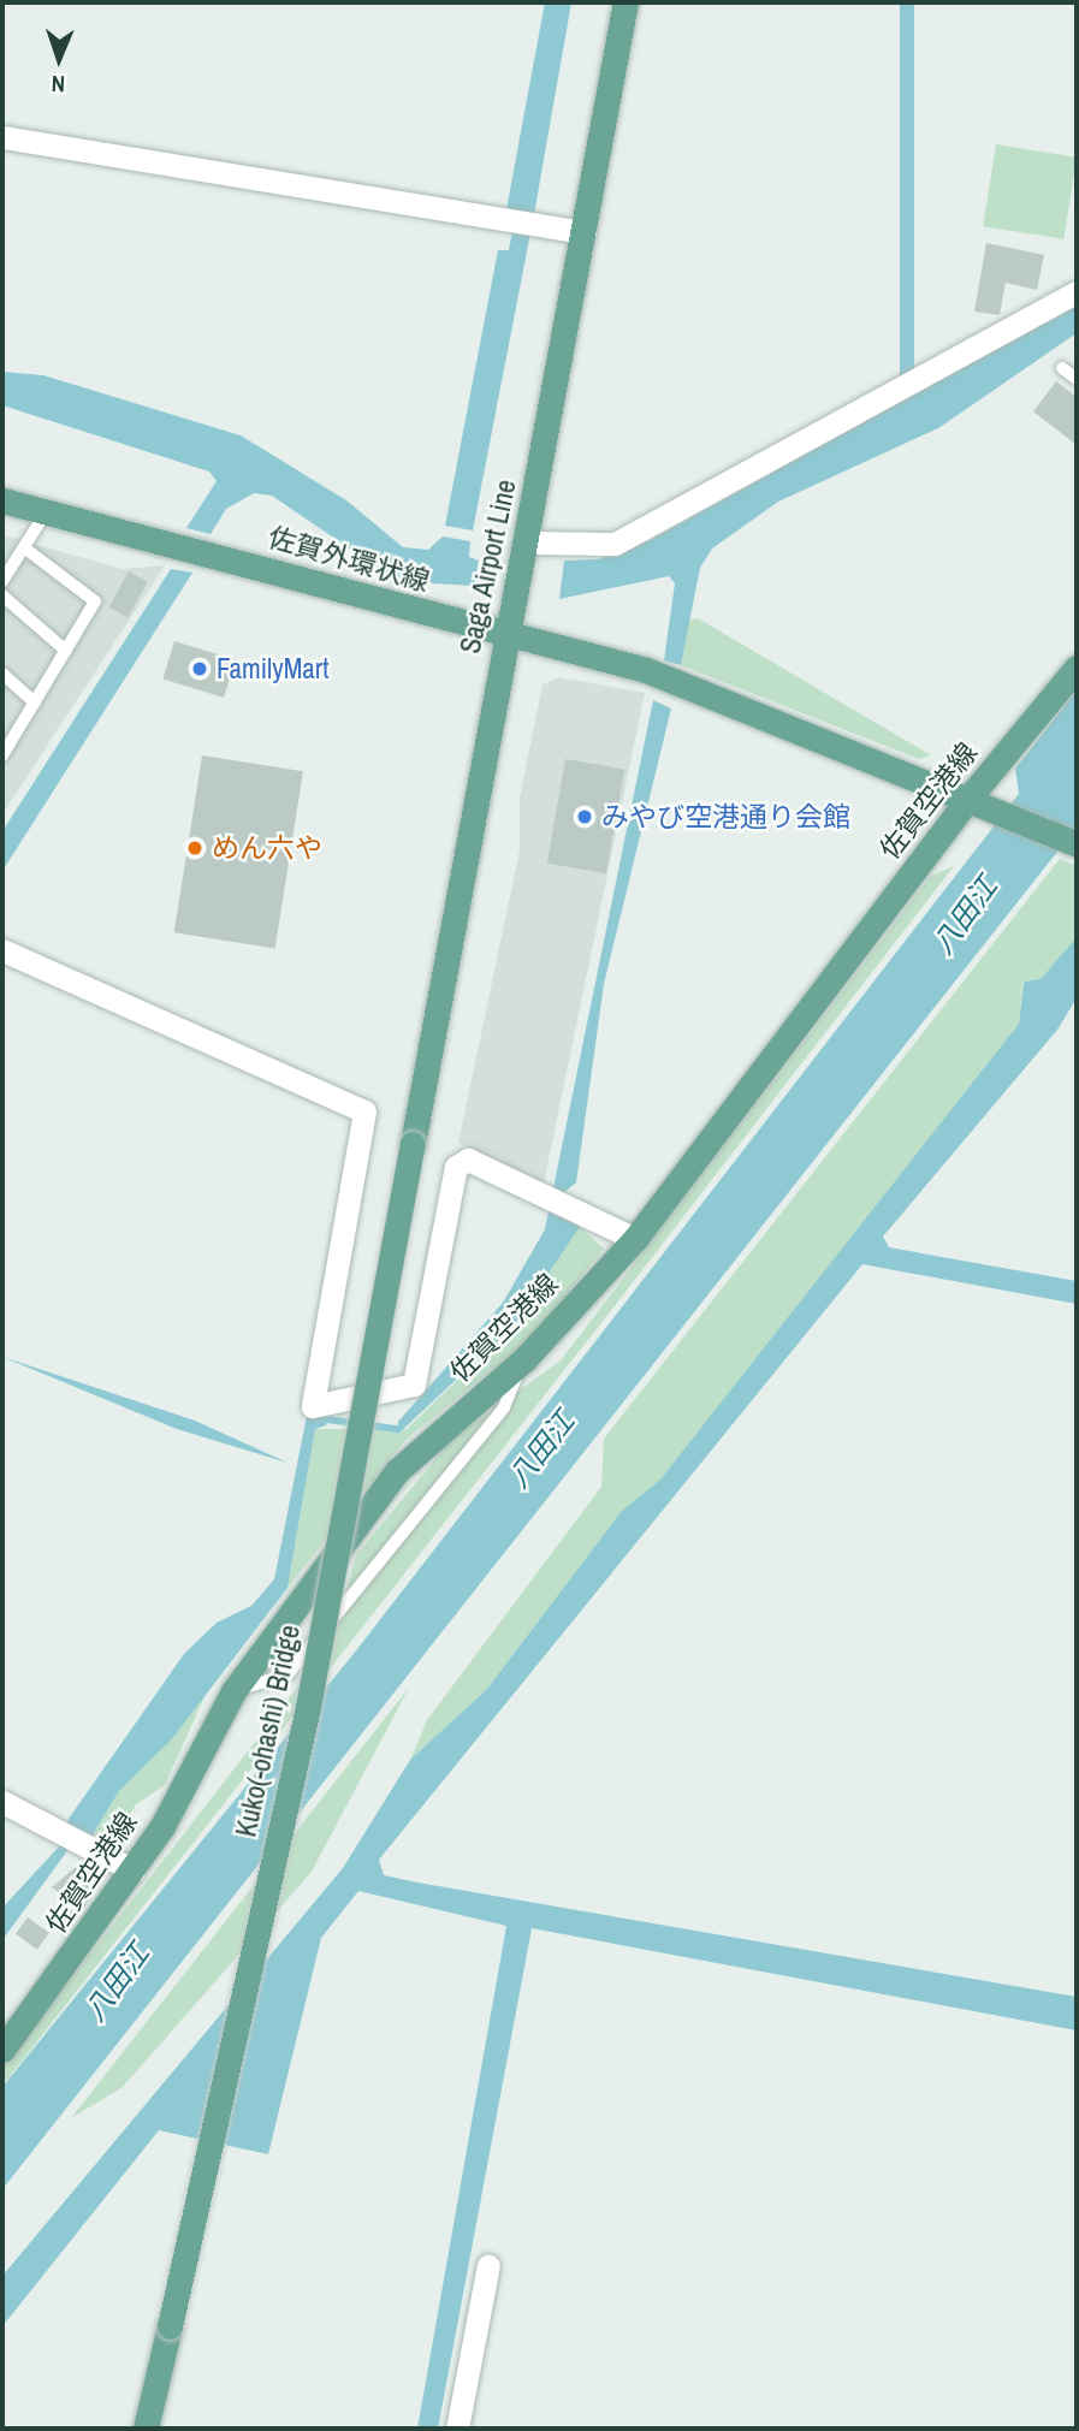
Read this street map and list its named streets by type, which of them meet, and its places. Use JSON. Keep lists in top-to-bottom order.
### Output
{
  "streets": {
    "main road": [
      "佐賀外環状線",
      "Saga Airport Line",
      "佐賀空港線",
      "Kuko(-ohashi) Bridge"
    ]
  },
  "crossings": [
    ["佐賀外環状線", "Saga Airport Line"],
    ["佐賀外環状線", "佐賀空港線"],
    ["Saga Airport Line", "Kuko(-ohashi) Bridge"]
  ],
  "water": ["八田江"],
  "places": ["FamilyMart", "みやび空港通り会館", "めん六や"],
  "north": "bottom"
}
